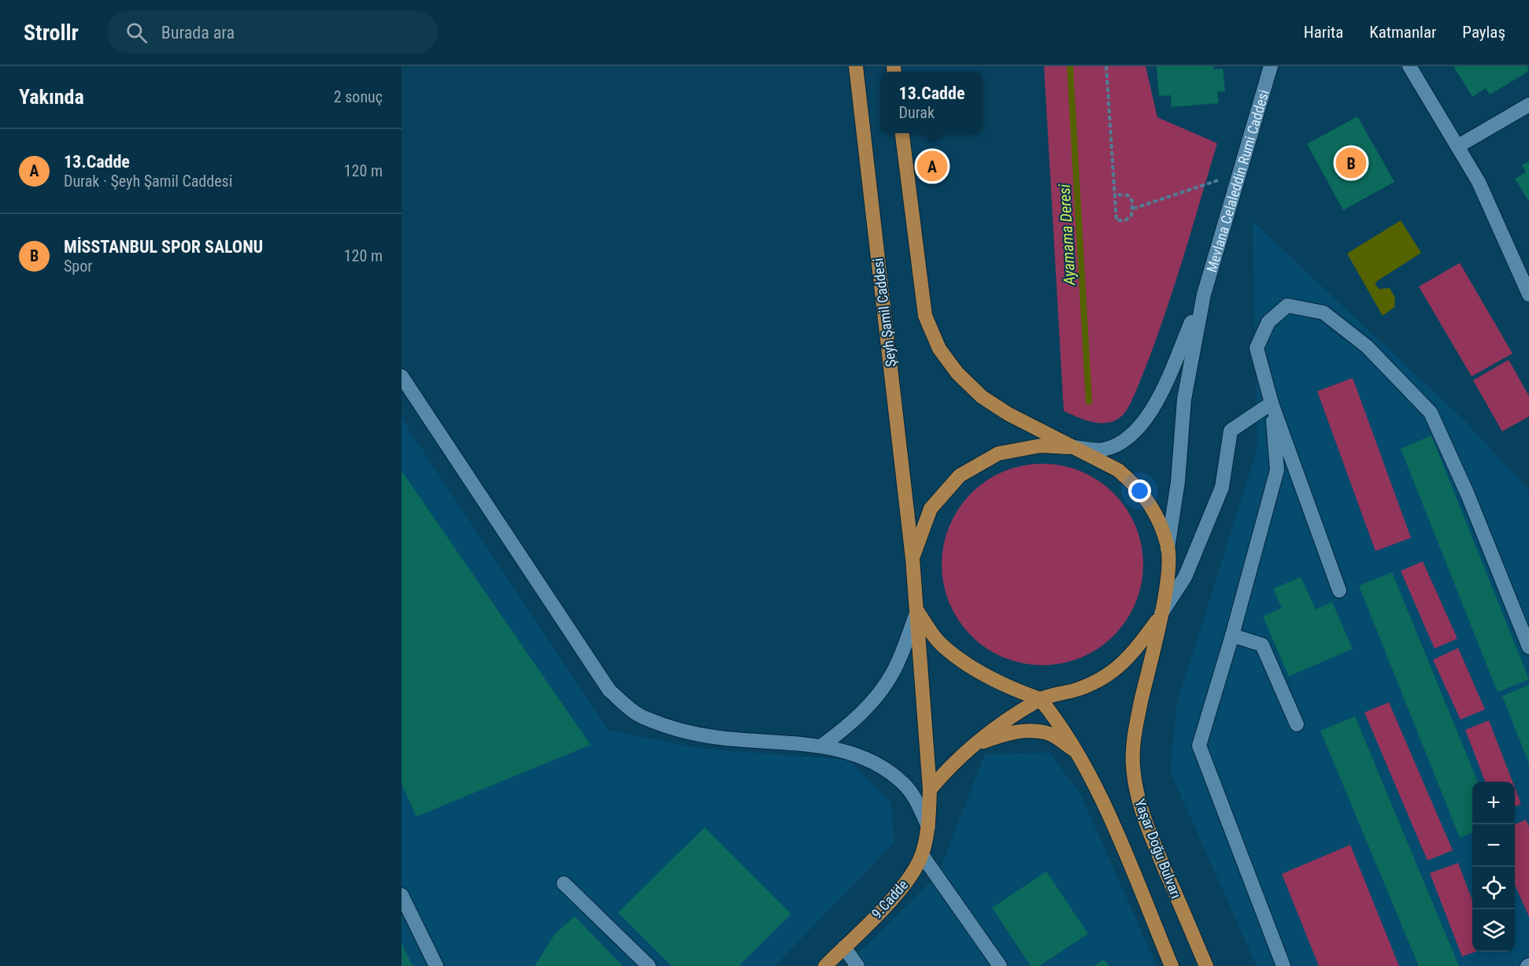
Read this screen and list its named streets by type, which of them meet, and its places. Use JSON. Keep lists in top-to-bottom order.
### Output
{
  "streets": {
    "main road": ["Şeyh Şamil Caddesi", "Yaşar Doğu Bulvarı", "9.Cadde"],
    "street": ["Mevlana Celaleddin Rumi Caddesi"]
  },
  "crossings": [
    ["Şeyh Şamil Caddesi", "9.Cadde"]
  ],
  "water": ["Ayamama Deresi"],
  "page": {
    "header": "Strollr",
    "search": "Burada ara",
    "nav": ["Harita", "Katmanlar", "Paylaş"],
    "heading": ["Yakında", "2 sonuç"],
    "popup": ["13.Cadde", "Durak"],
    "list": [
      {
        "mark": "A",
        "name": "13.Cadde",
        "note": "Durak · Şeyh Şamil Caddesi",
        "value": "120 m"
      },
      {
        "mark": "B",
        "name": "MİSSTANBUL SPOR SALONU",
        "note": "Spor",
        "value": "120 m"
      }
    ],
    "pins": ["B", "A"],
    "map_buttons": ["+", "−"]
  }
}
